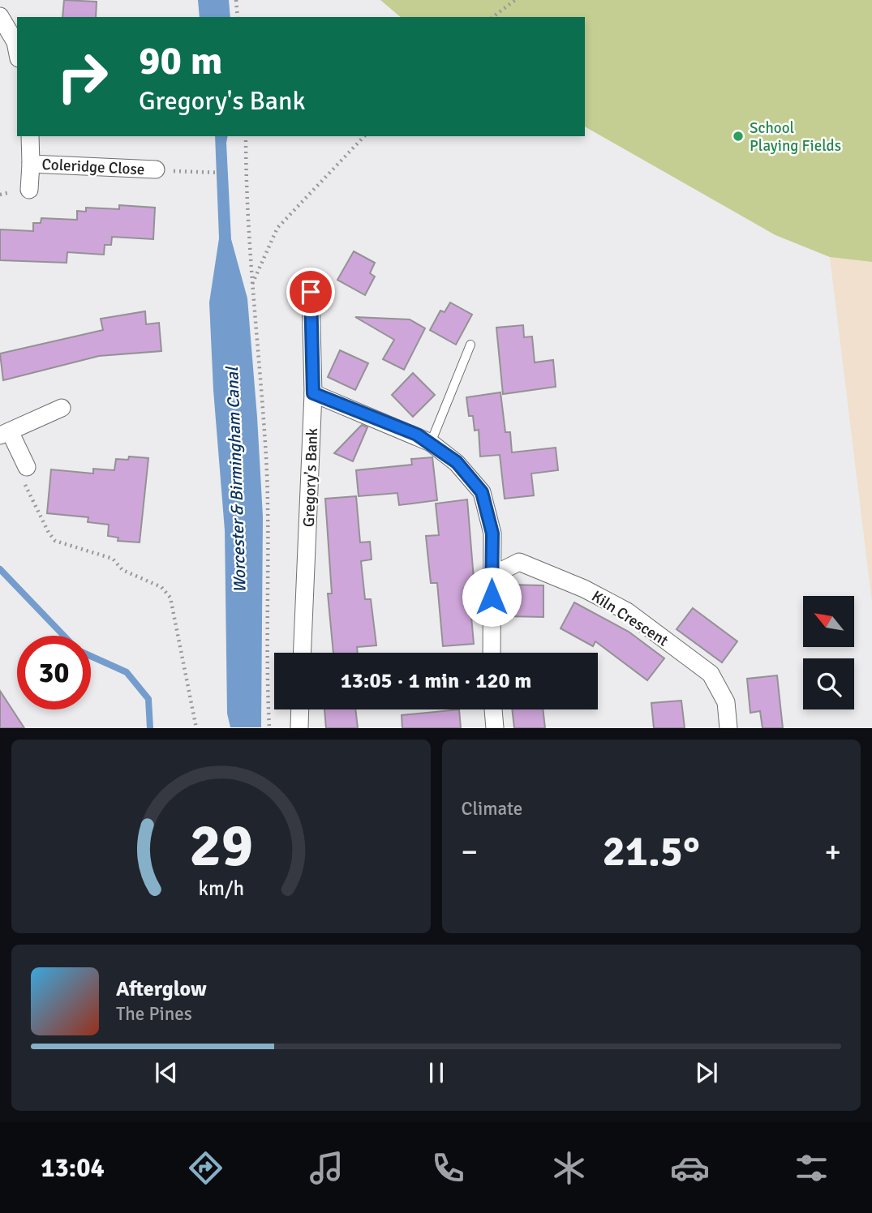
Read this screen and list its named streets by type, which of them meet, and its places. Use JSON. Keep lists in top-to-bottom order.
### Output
{
  "streets": {
    "street": ["Coleridge Close", "Gregory's Bank", "Kiln Crescent"]
  },
  "water": ["Worcester & Birmingham Canal"],
  "places": ["School Playing Fields"],
  "north": "top left",
  "page": {
    "turn": ["90 m", "Gregory's Bank"],
    "limit": "30",
    "trip": "13:05 · 1 min · 120 m",
    "tile": "Climate",
    "heat": ["−", "21.5°", "+"],
    "song": ["Afterglow", "The Pines"],
    "tabs": "13:04",
    "gauge": ["29", "km/h"]
  }
}
